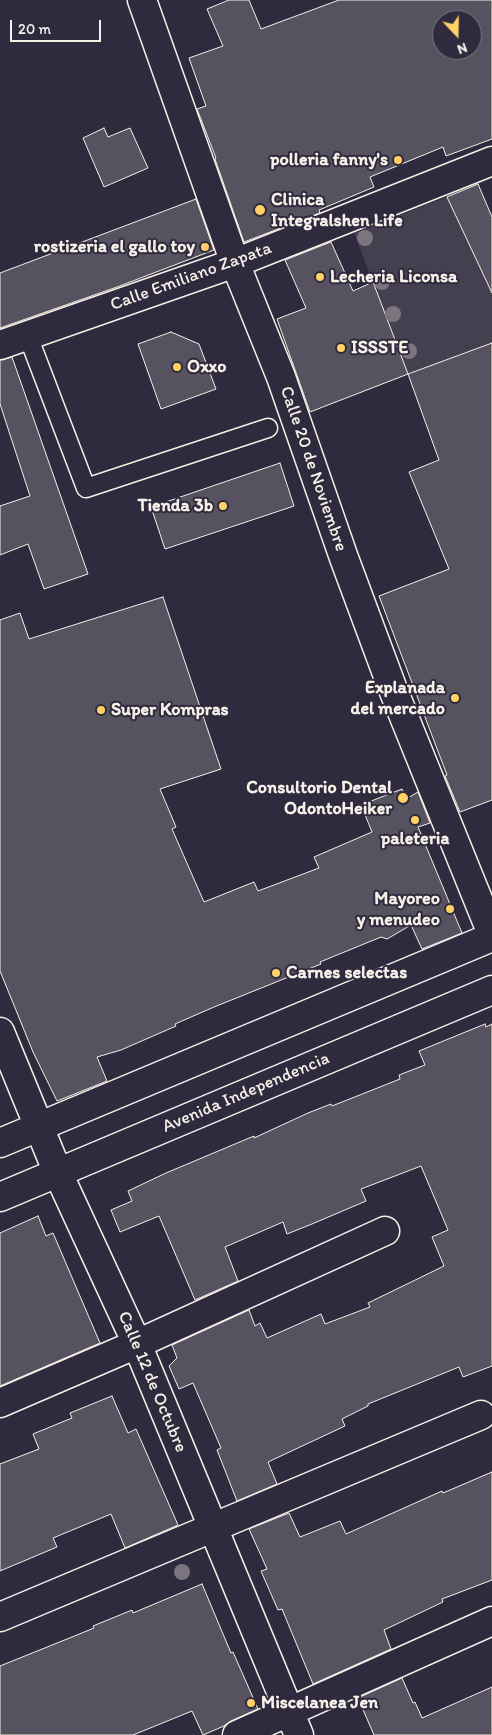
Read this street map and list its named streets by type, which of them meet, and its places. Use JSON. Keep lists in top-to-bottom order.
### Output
{
  "streets": {
    "street": [
      "Calle Emiliano Zapata",
      "Calle 20 de Noviembre",
      "Avenida Independencia",
      "Calle 12 de Octubre"
    ]
  },
  "crossings": [
    ["Calle Emiliano Zapata", "Calle 20 de Noviembre"],
    ["Avenida Independencia", "Calle 12 de Octubre"]
  ],
  "places": [
    "polleria fanny's",
    "Clinica Integralshen Life",
    "rostizeria el gallo toy",
    "Lecheria Liconsa",
    "ISSSTE",
    "Oxxo",
    "Tienda 3b",
    "Explanada del mercado",
    "Super Kompras",
    "Consultorio Dental OdontoHeiker",
    "paleteria",
    "Mayoreo y menudeo",
    "Carnes selectas",
    "Miscelanea Jen"
  ],
  "scale_bar": "20 m",
  "north": "bottom"
}
